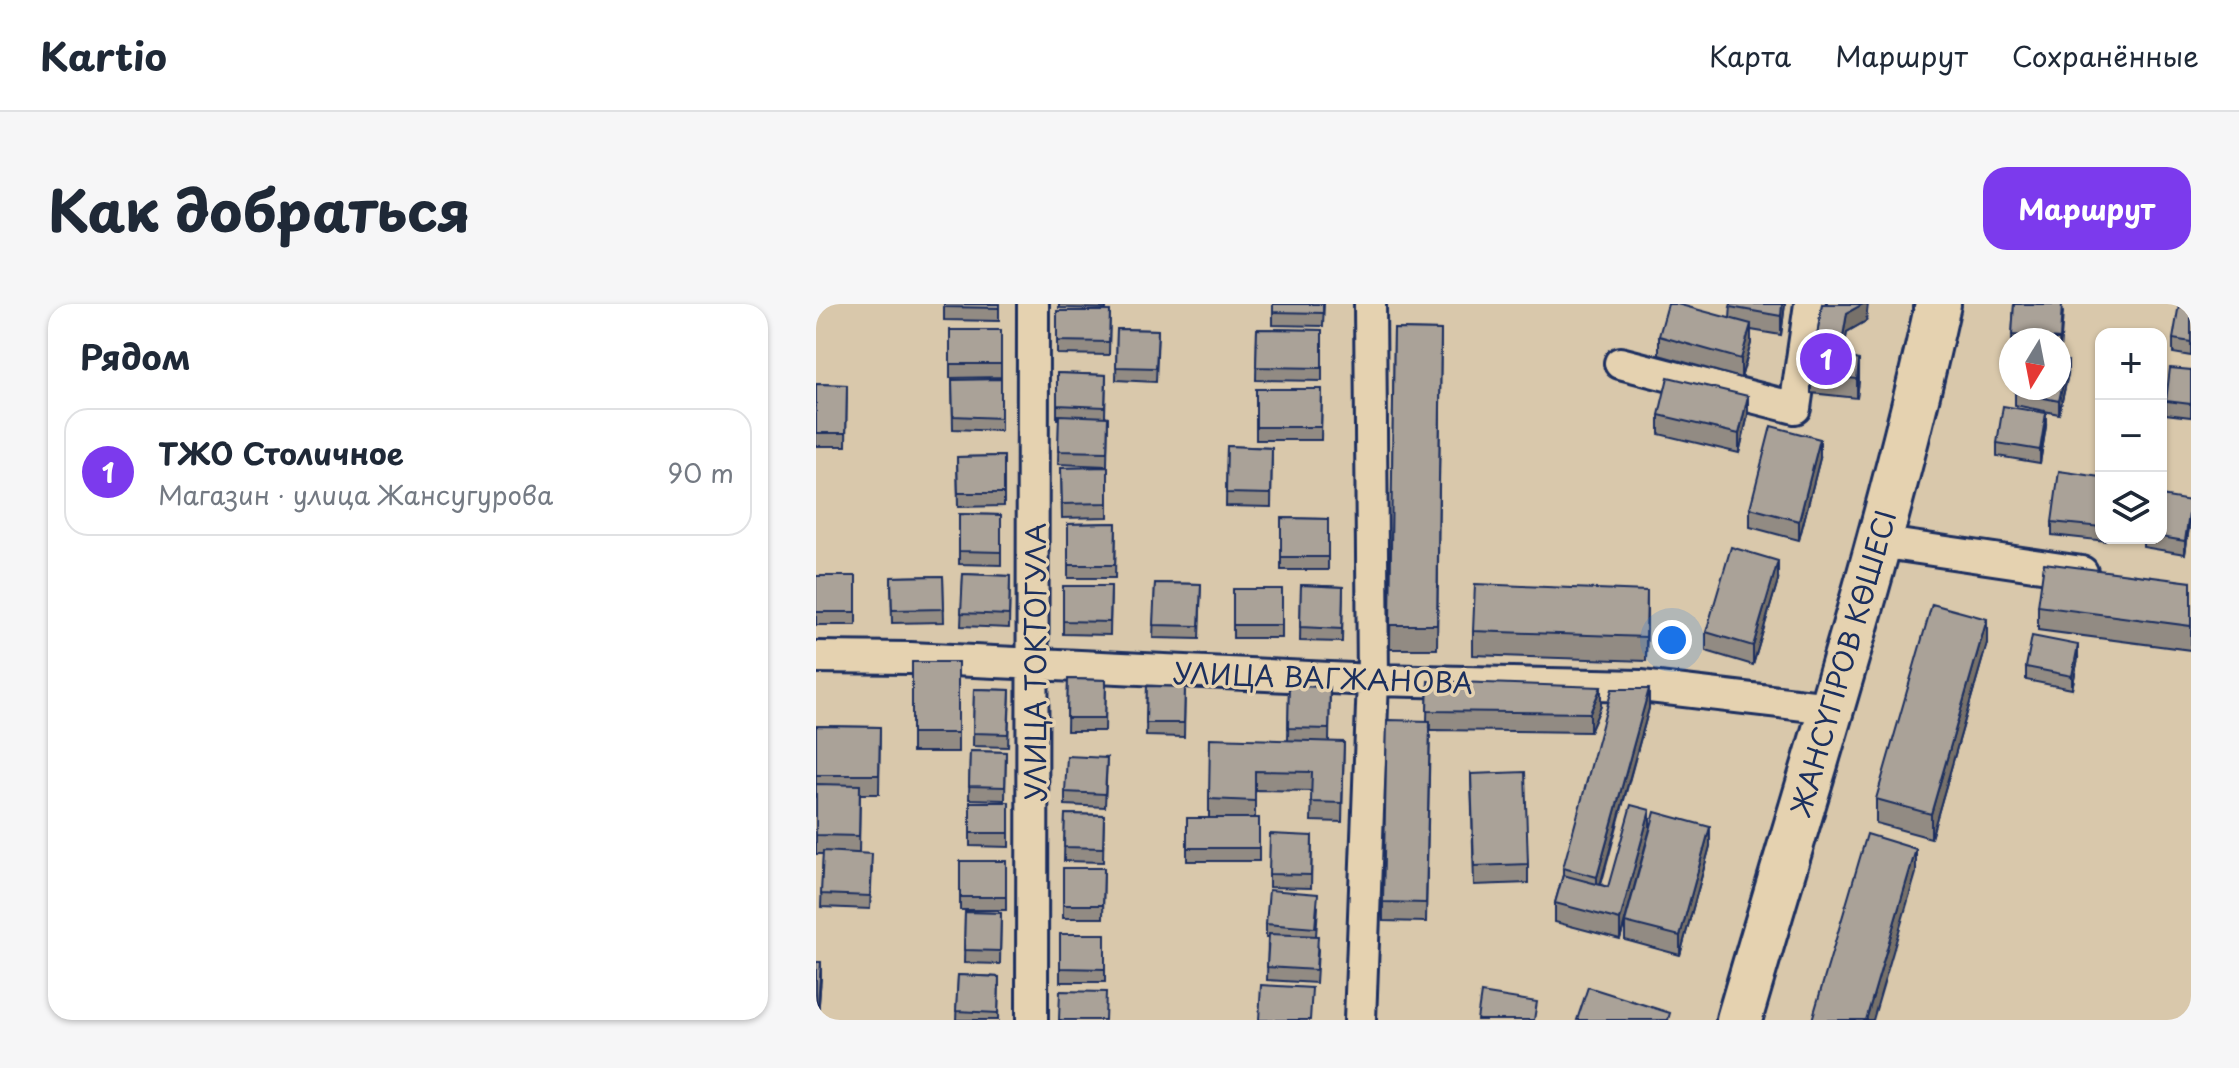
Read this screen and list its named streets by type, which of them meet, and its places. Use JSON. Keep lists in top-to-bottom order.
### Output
{
  "streets": {
    "main road": ["ЖАНСҮГІРОВ КӨШЕСІ"],
    "street": ["УЛИЦА ТОКТОГУЛА", "УЛИЦА ВАГЖАНОВА"]
  },
  "crossings": [
    ["УЛИЦА ТОКТОГУЛА", "УЛИЦА ВАГЖАНОВА"],
    ["ЖАНСҮГІРОВ КӨШЕСІ", "УЛИЦА ВАГЖАНОВА"]
  ],
  "north": "bottom",
  "page": {
    "header": "Kartio",
    "nav": ["Карта", "Маршрут", "Сохранённые"],
    "title": "Как добраться",
    "buttons": "Маршрут",
    "heading": "Рядом",
    "map_buttons": ["+", "−"],
    "pins": "1",
    "list": [
      {
        "mark": "1",
        "name": "ТЖО Столичное",
        "note": "Магазин · улица Жансугурова",
        "value": "90 m"
      }
    ]
  }
}
